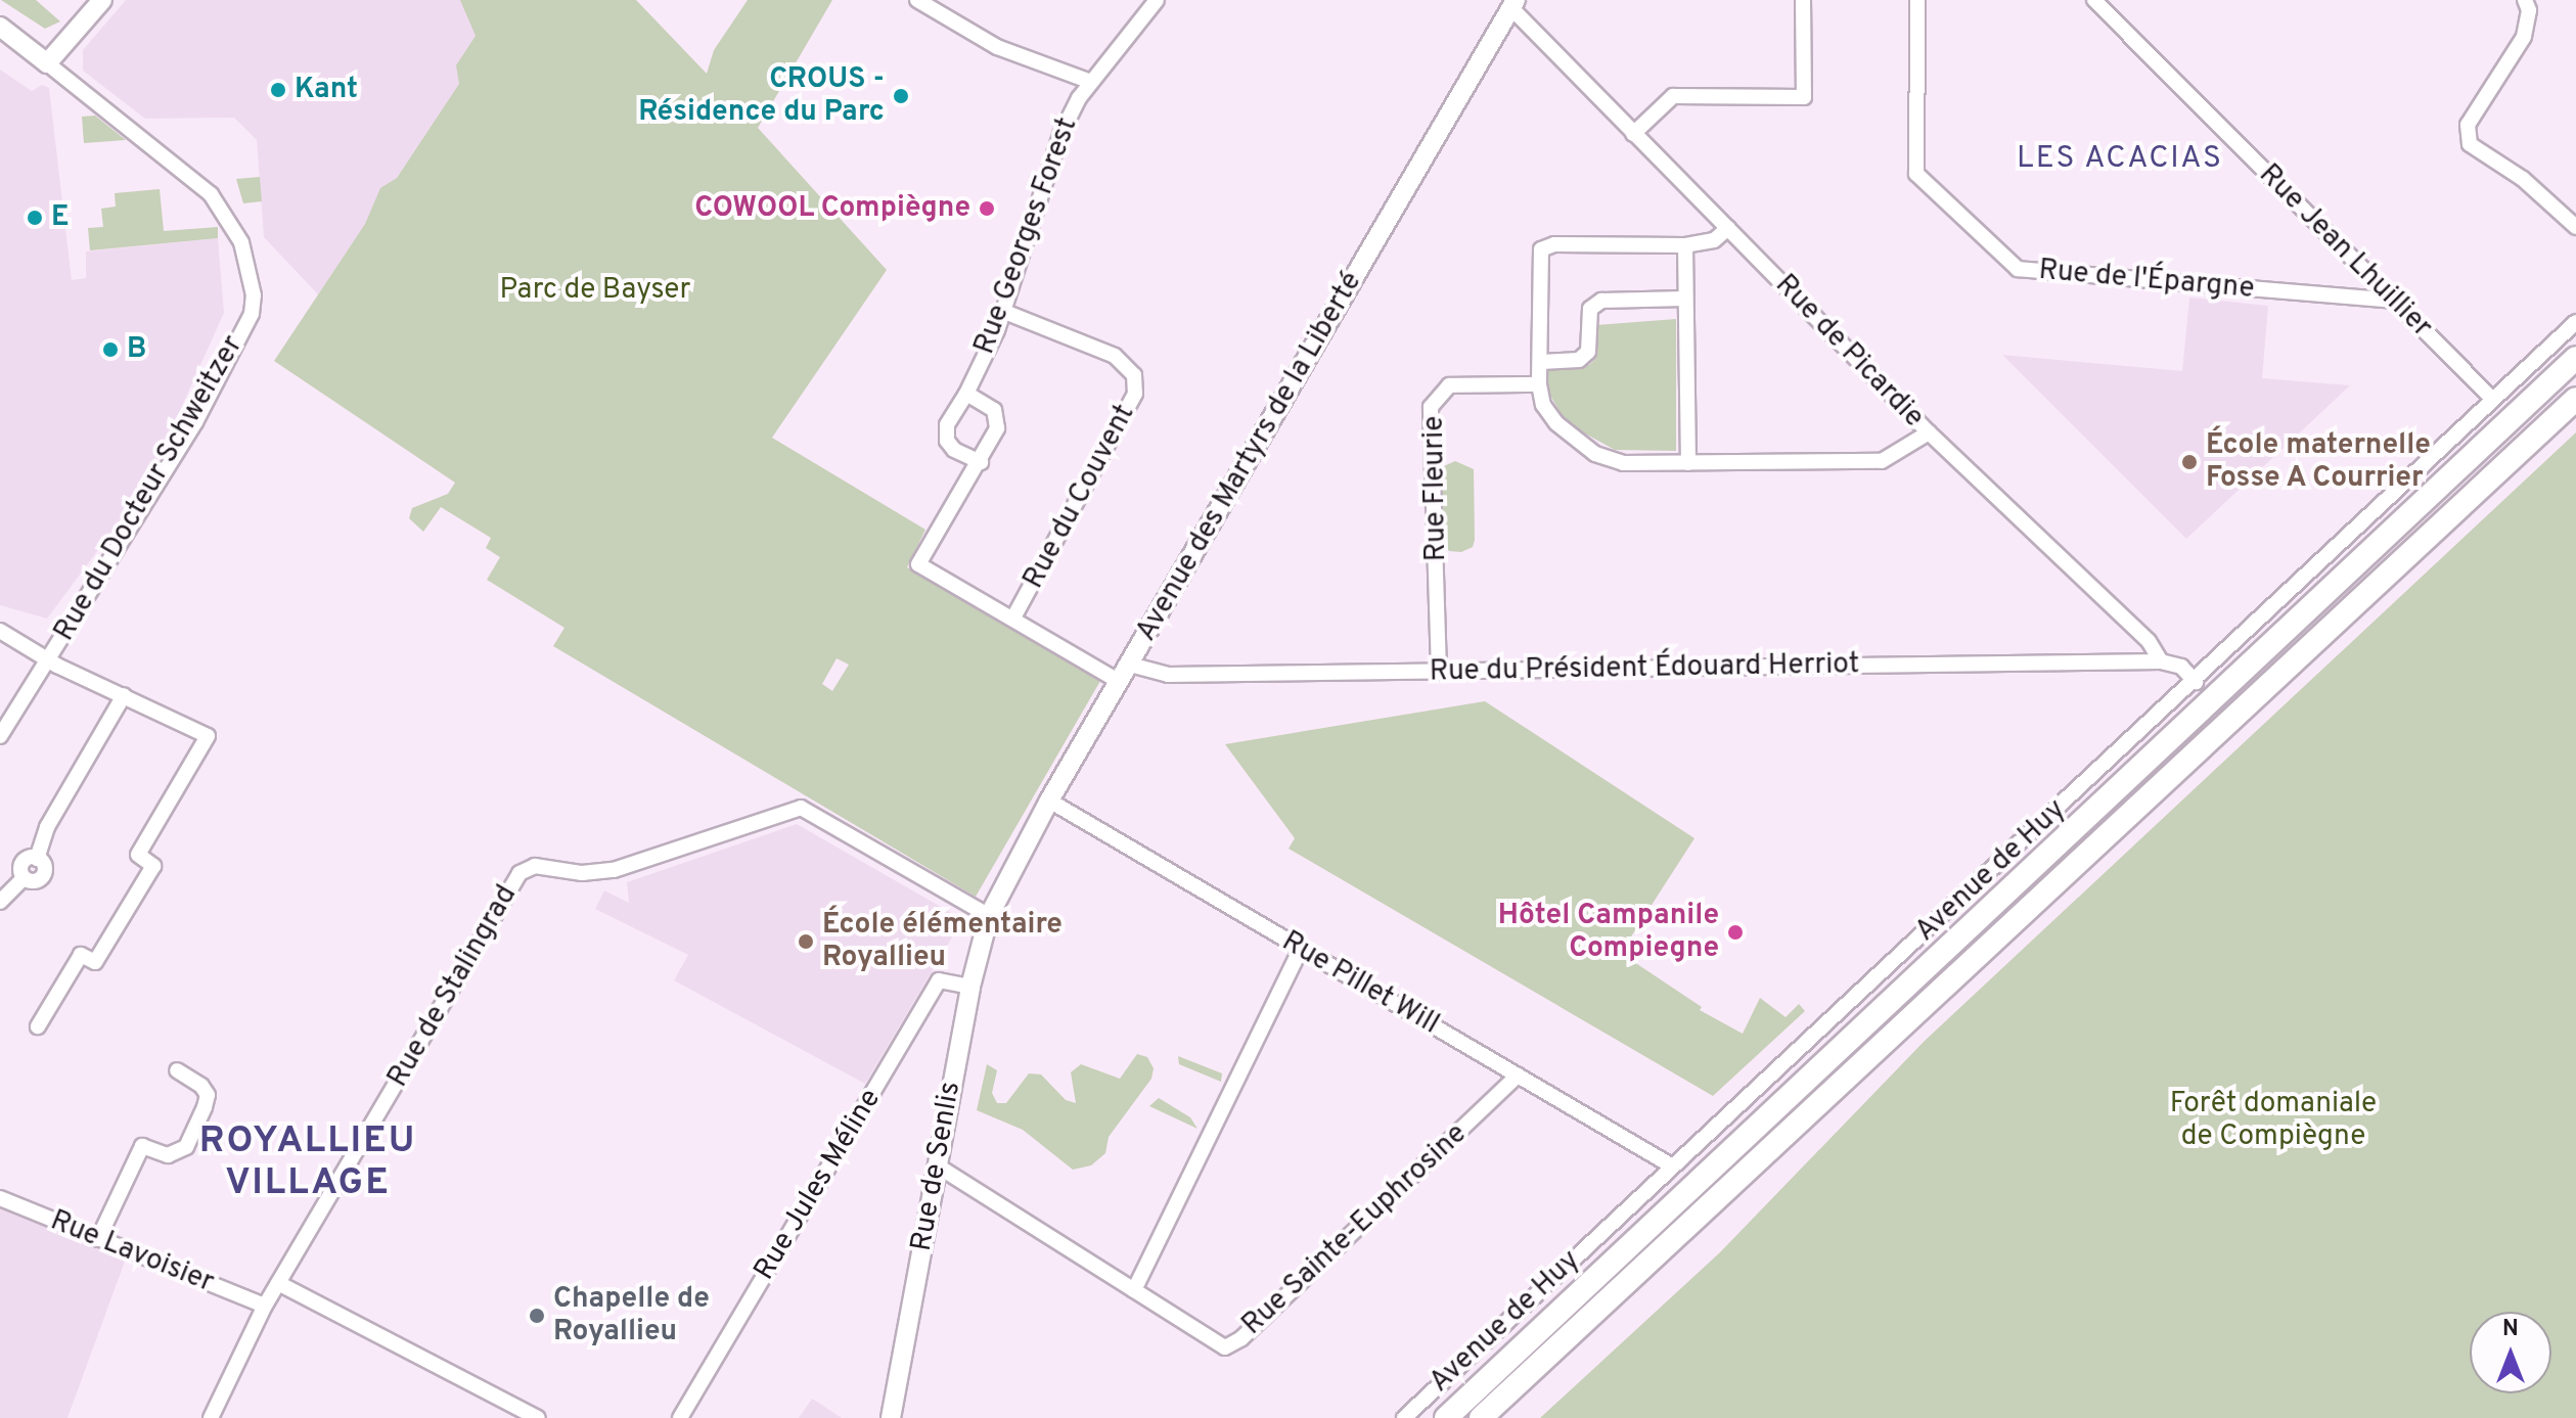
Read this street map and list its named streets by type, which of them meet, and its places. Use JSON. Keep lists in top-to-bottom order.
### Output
{
  "streets": {
    "street": [
      "Rue Georges Forest",
      "Rue Jean Lhuillier",
      "Rue de l'Épargne",
      "Rue de Picardie",
      "Avenue des Martyrs de la Liberté",
      "Rue du Docteur Schweitzer",
      "Rue Fleurie",
      "Rue du Couvent",
      "Rue du Président Édouard Herriot",
      "Avenue de Huy",
      "Rue Pillet Will",
      "Rue de Stalingrad",
      "Rue de Senlis",
      "Rue Jules Méline",
      "Rue Sainte-Euphrosine",
      "Rue Lavoisier"
    ]
  },
  "crossings": [
    ["Rue Georges Forest", "Rue du Couvent"],
    ["Rue Jean Lhuillier", "Rue de l'Épargne"],
    ["Rue Jean Lhuillier", "Avenue de Huy"],
    ["Rue de Picardie", "Avenue des Martyrs de la Liberté"],
    ["Rue de Picardie", "Rue du Président Édouard Herriot"],
    ["Rue de Picardie", "Avenue de Huy"],
    ["Avenue des Martyrs de la Liberté", "Rue du Président Édouard Herriot"],
    ["Avenue des Martyrs de la Liberté", "Rue Pillet Will"],
    ["Avenue des Martyrs de la Liberté", "Rue de Stalingrad"],
    ["Avenue des Martyrs de la Liberté", "Rue de Senlis"],
    ["Rue Fleurie", "Rue du Président Édouard Herriot"],
    ["Avenue de Huy", "Rue Pillet Will"],
    ["Rue Pillet Will", "Rue Sainte-Euphrosine"],
    ["Rue de Stalingrad", "Rue de Senlis"],
    ["Rue de Stalingrad", "Rue Lavoisier"],
    ["Rue de Senlis", "Rue Jules Méline"],
    ["Rue de Senlis", "Rue Sainte-Euphrosine"]
  ],
  "districts": ["LES ACACIAS", "ROYALLIEU VILLAGE"],
  "parks": ["Parc de Bayser", "Forêt domaniale de Compiègne"],
  "places": [
    "Kant",
    "CROUS - Résidence du Parc",
    "COWOOL Compiègne",
    "E",
    "B",
    "École maternelle Fosse A Courrier",
    "Hôtel Campanile Compiegne",
    "École élémentaire Royallieu",
    "Chapelle de Royallieu"
  ],
  "north": "top"
}
